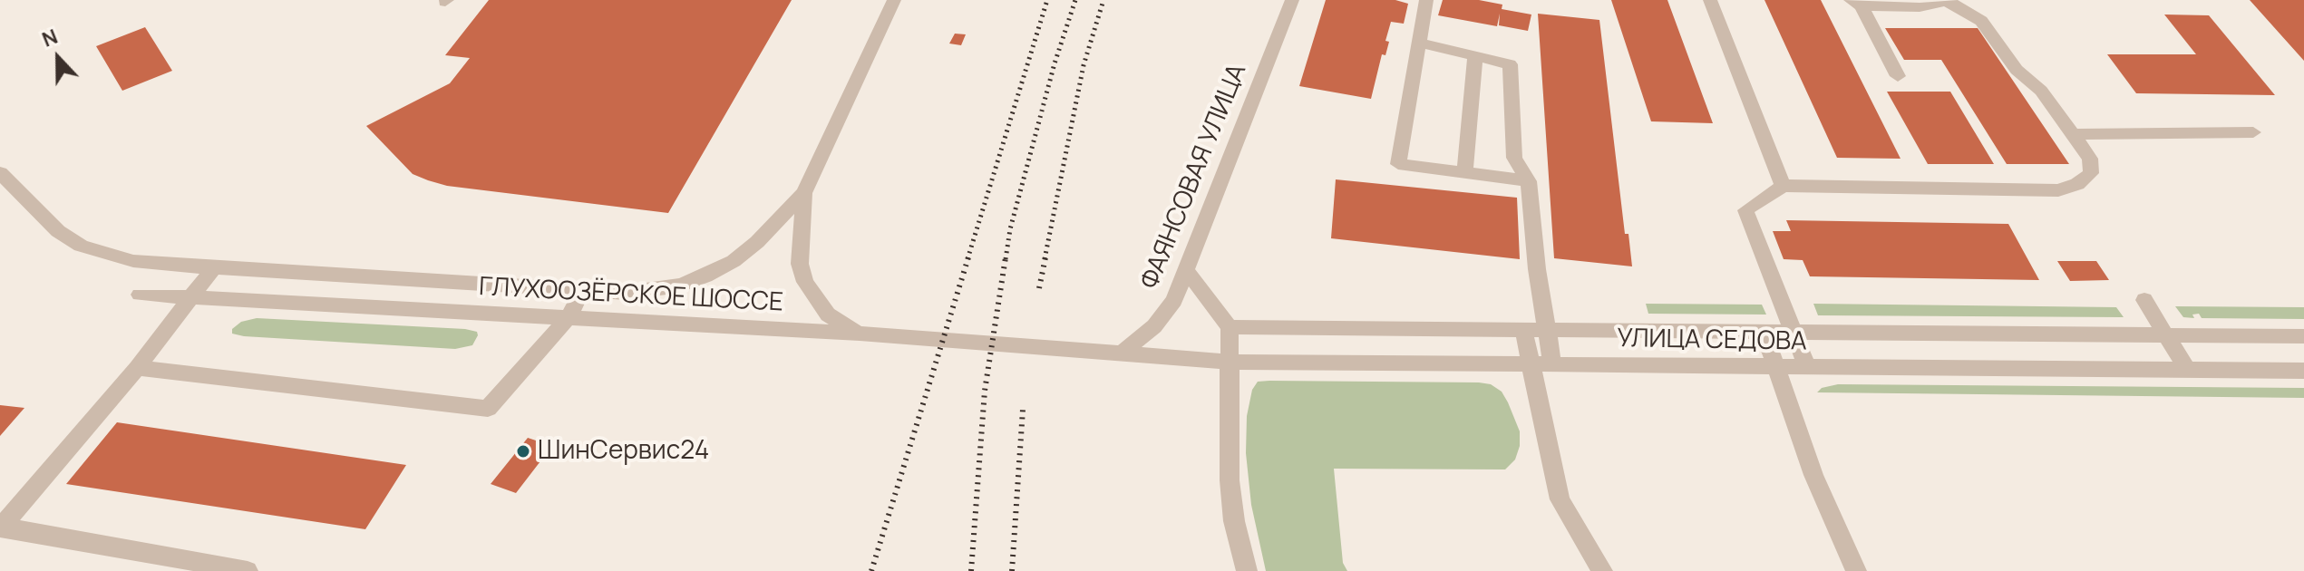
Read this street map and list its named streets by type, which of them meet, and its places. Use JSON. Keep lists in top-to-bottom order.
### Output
{
  "streets": {
    "street": ["ФАЯНСОВАЯ УЛИЦА", "ГЛУХООЗЁРСКОЕ ШОССЕ", "УЛИЦА СЕДОВА"]
  },
  "crossings": [
    ["ФАЯНСОВАЯ УЛИЦА", "ГЛУХООЗЁРСКОЕ ШОССЕ"],
    ["ФАЯНСОВАЯ УЛИЦА", "УЛИЦА СЕДОВА"],
    ["ГЛУХООЗЁРСКОЕ ШОССЕ", "УЛИЦА СЕДОВА"]
  ],
  "places": ["ШинCервис24"],
  "north": "top"
}
